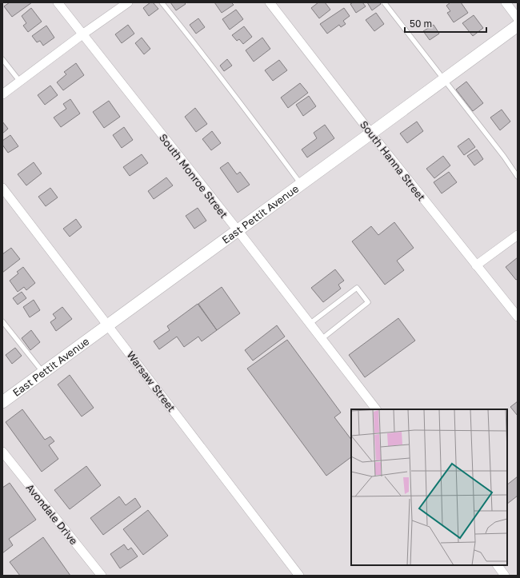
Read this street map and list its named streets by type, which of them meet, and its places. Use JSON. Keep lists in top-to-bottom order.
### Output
{
  "streets": {
    "street": [
      "South Hanna Street",
      "South Monroe Street",
      "East Pettit Avenue",
      "Warsaw Street",
      "Avondale Drive"
    ]
  },
  "crossings": [
    ["South Hanna Street", "East Pettit Avenue"],
    ["South Monroe Street", "East Pettit Avenue"],
    ["East Pettit Avenue", "Warsaw Street"]
  ],
  "scale_bar": "50 m"
}
